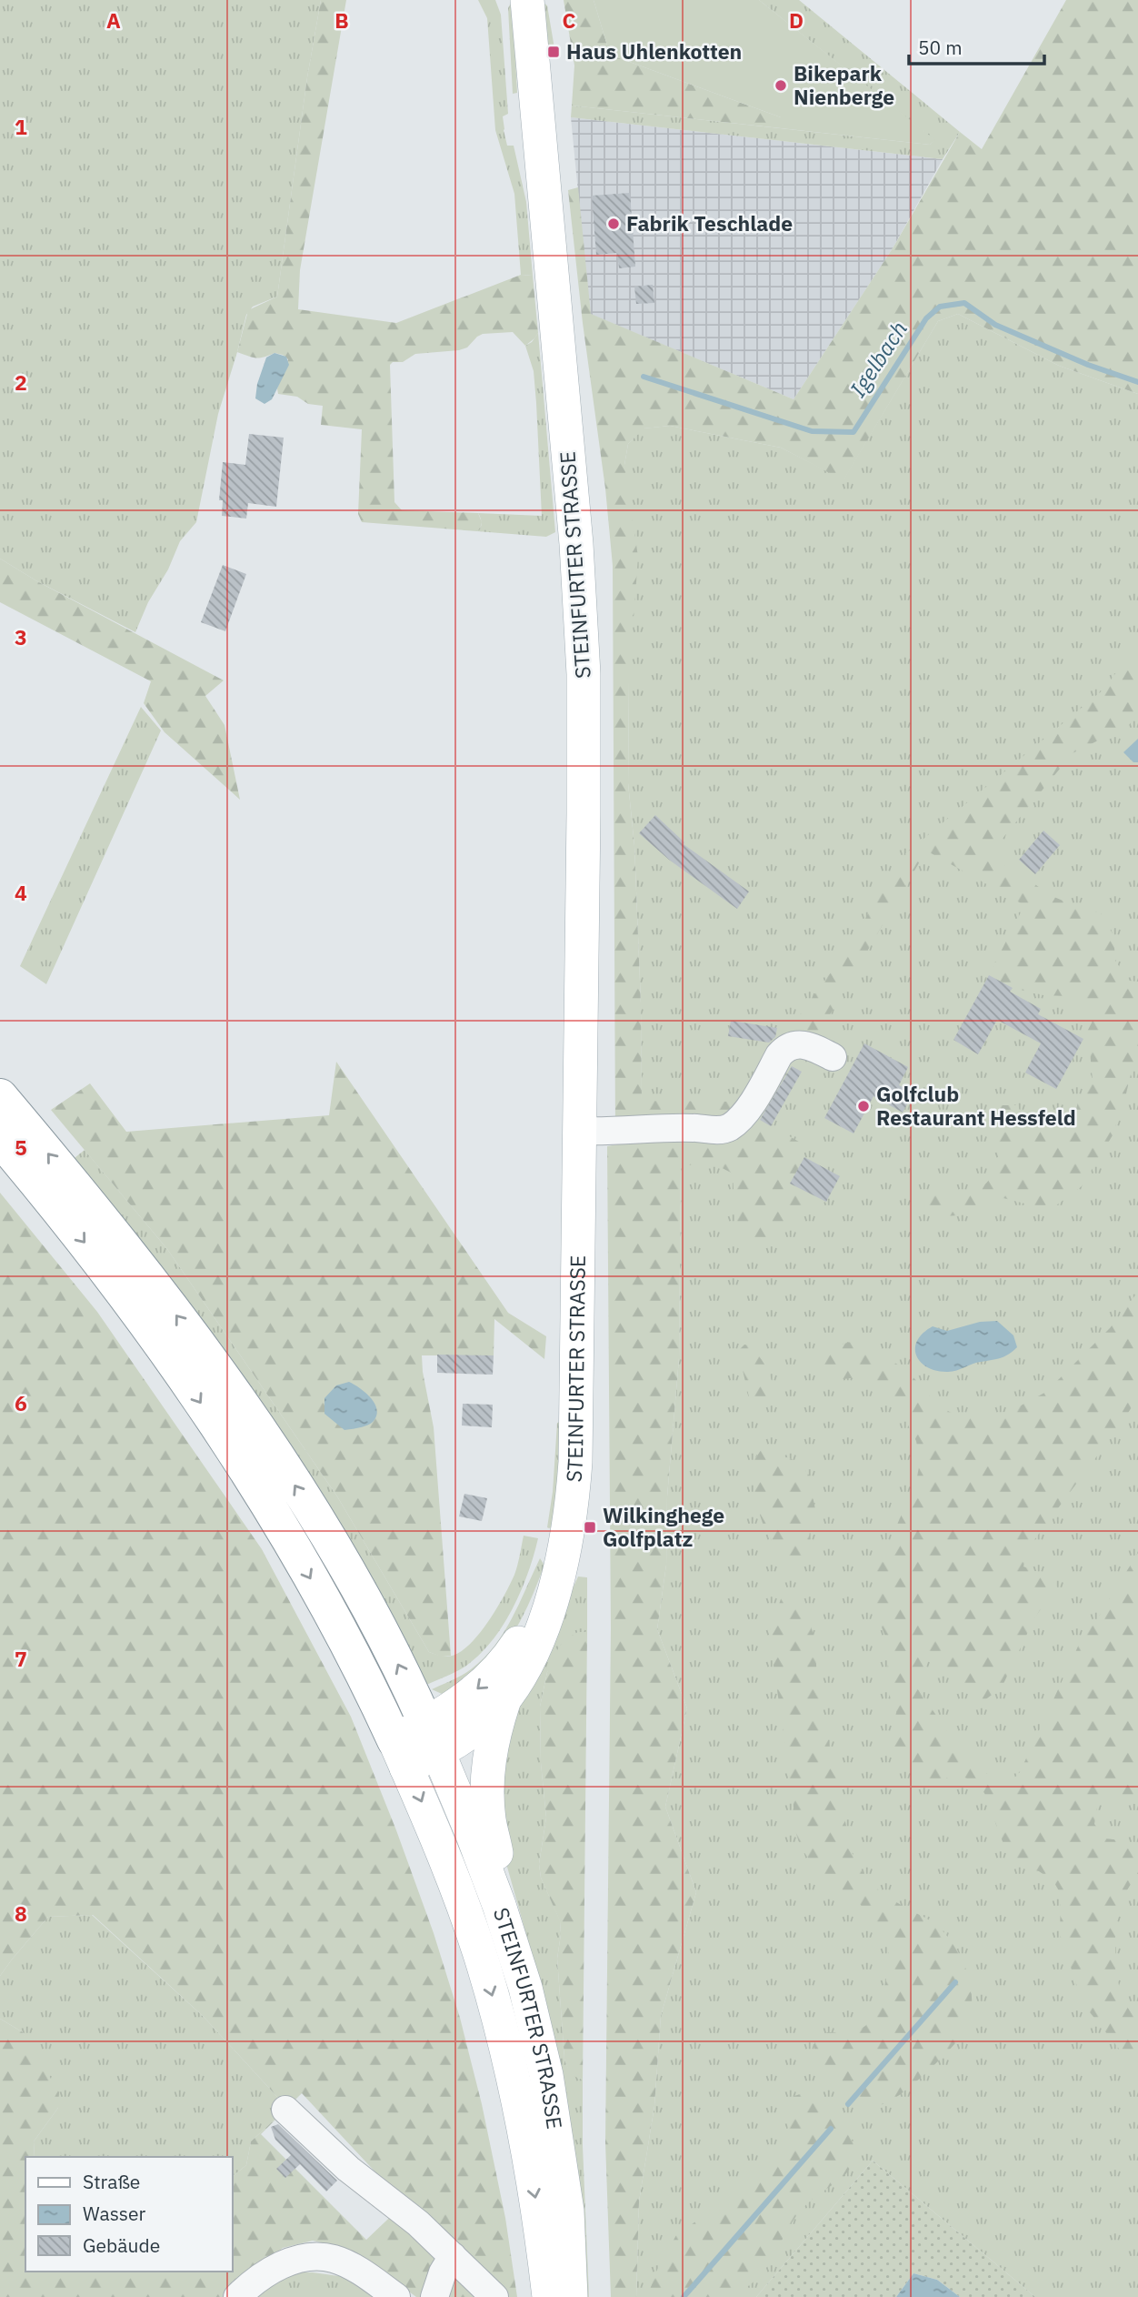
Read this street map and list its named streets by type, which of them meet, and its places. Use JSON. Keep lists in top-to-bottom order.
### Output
{
  "streets": {
    "main road": ["STEINFURTER STRASSE"]
  },
  "water": ["Igelbach"],
  "places": {
    "transit": ["Haus Uhlenkotten", "Wilkinghege Golfplatz"],
    "other": ["Bikepark Nienberge", "Fabrik Teschlade", "Golfclub Restaurant Hessfeld"]
  },
  "legend": ["Straße", "Wasser", "Gebäude"],
  "scale_bar": "50 m",
  "grid": {
    "columns": [
      "A",
      "B",
      "C",
      "D"
    ],
    "rows": [
      "1",
      "2",
      "3",
      "4",
      "5",
      "6",
      "7",
      "8"
    ]
  }
}
